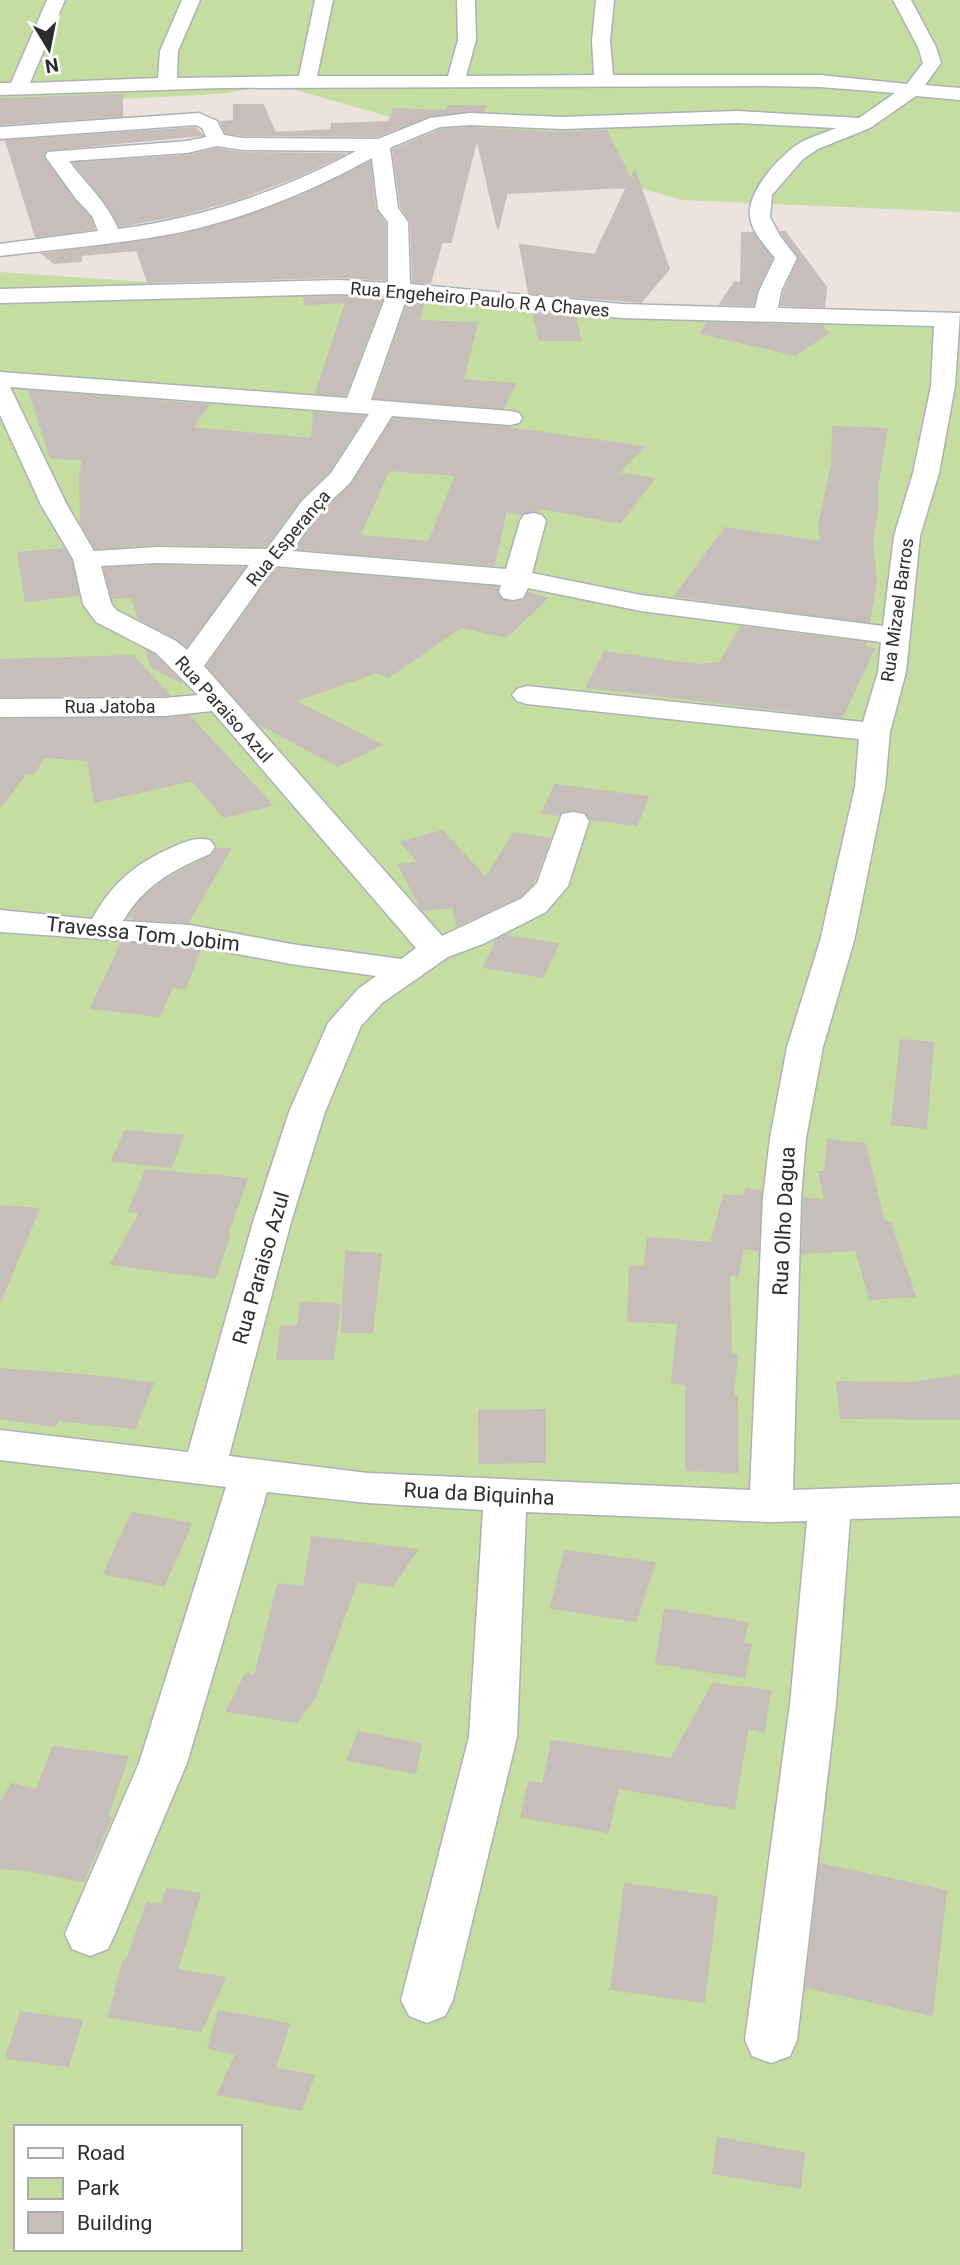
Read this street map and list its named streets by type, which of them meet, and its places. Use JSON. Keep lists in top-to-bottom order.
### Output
{
  "streets": {
    "street": [
      "Rua Engeheiro Paulo R A Chaves",
      "Rua Esperança",
      "Rua Mizael Barros",
      "Rua Jatoba",
      "Rua Paraiso Azul",
      "Travessa Tom Jobim",
      "Rua Olho Dagua",
      "Rua da Biquinha"
    ]
  },
  "crossings": [
    ["Rua Engeheiro Paulo R A Chaves", "Rua Mizael Barros"],
    ["Rua Esperança", "Rua Paraiso Azul"],
    ["Rua Mizael Barros", "Rua Olho Dagua"],
    ["Rua Jatoba", "Rua Paraiso Azul"],
    ["Rua Paraiso Azul", "Travessa Tom Jobim"],
    ["Rua Paraiso Azul", "Rua da Biquinha"],
    ["Rua Olho Dagua", "Rua da Biquinha"]
  ],
  "legend": ["Road", "Park", "Building"],
  "north": "bottom"
}
